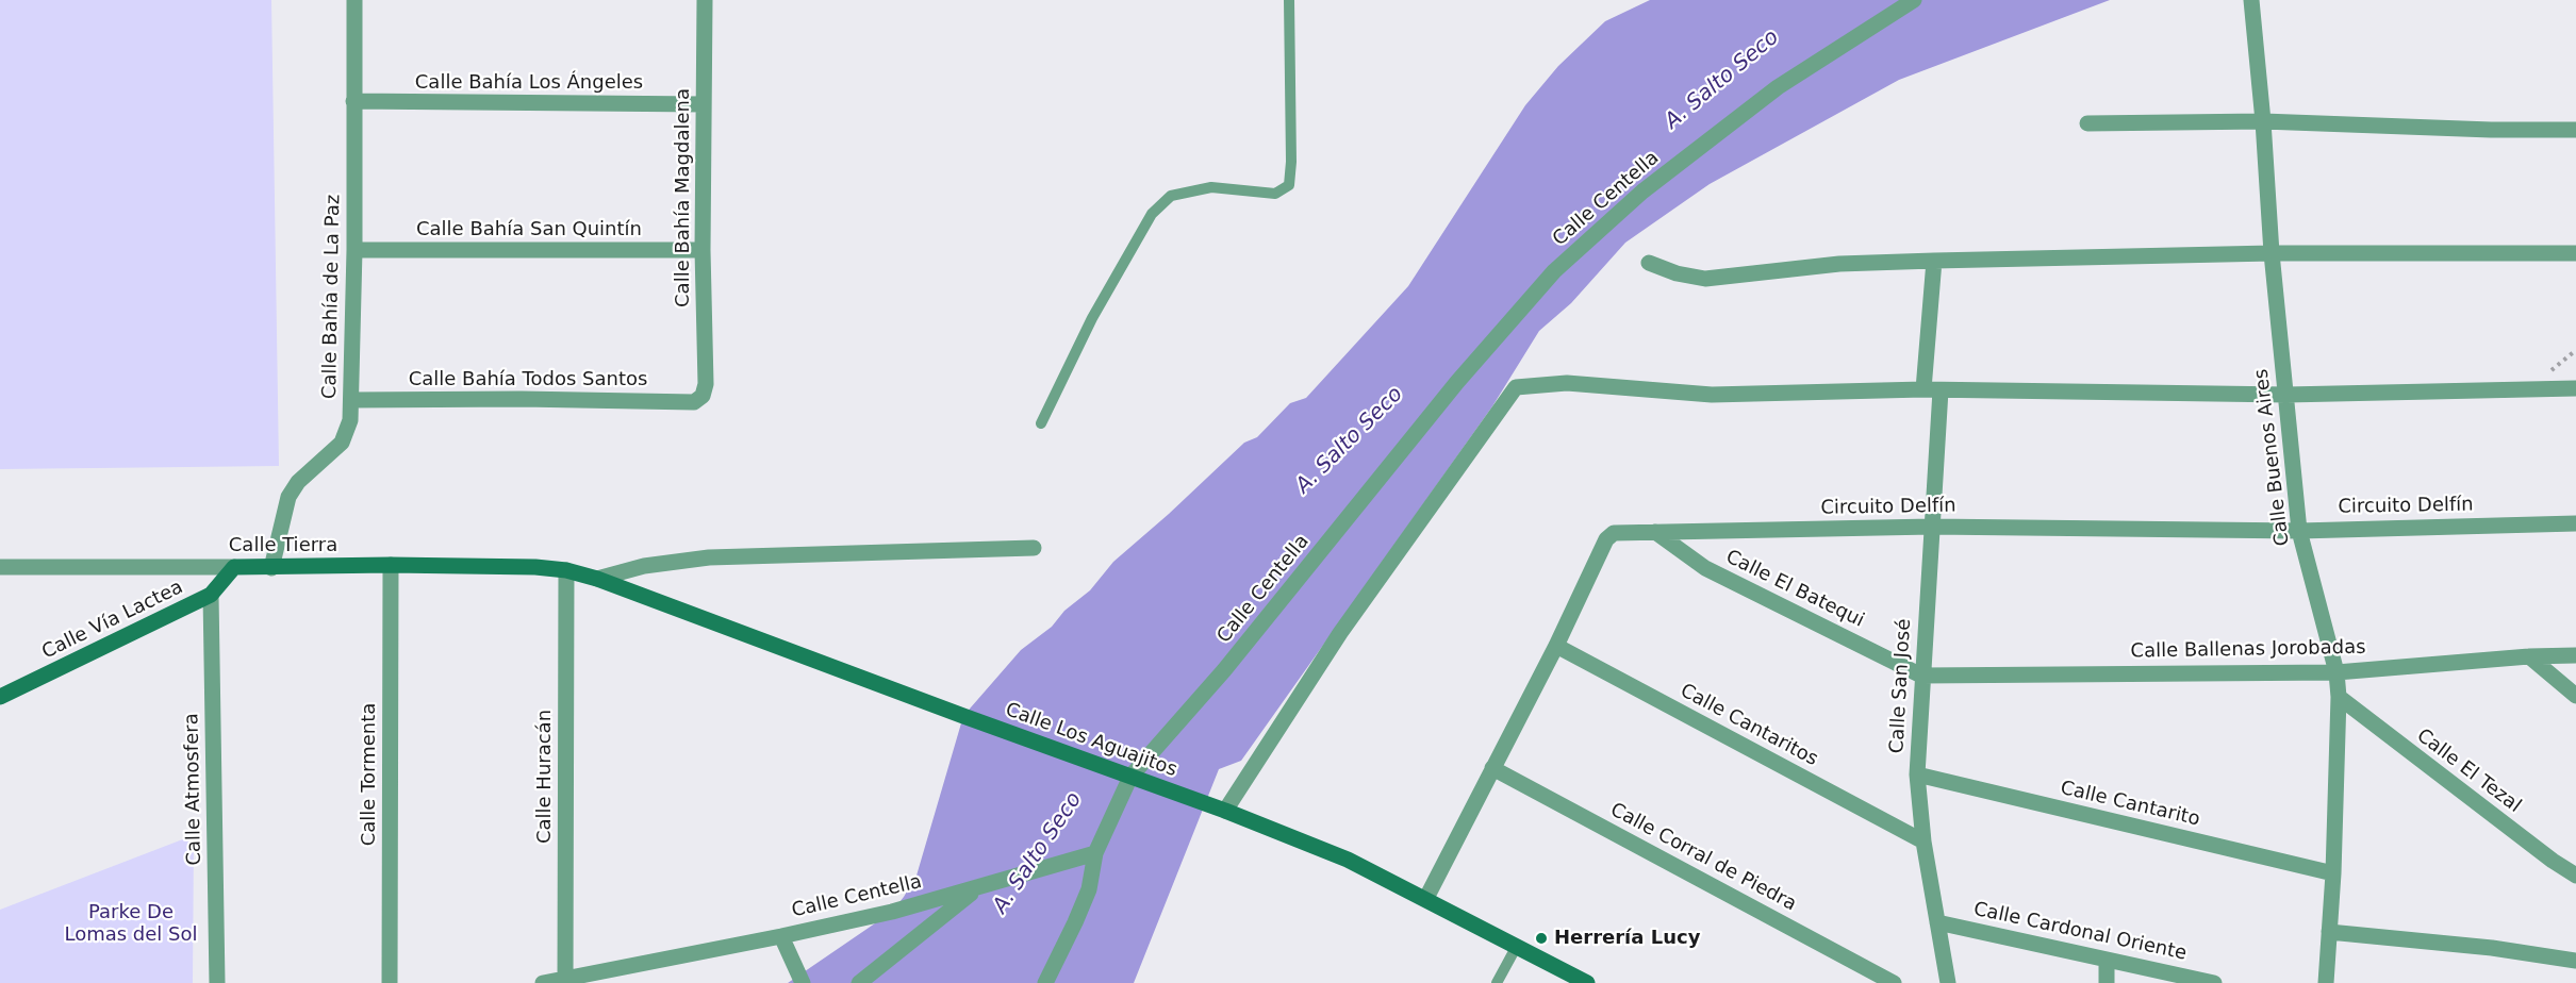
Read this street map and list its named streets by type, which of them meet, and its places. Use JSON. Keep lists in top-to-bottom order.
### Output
{
  "streets": {
    "street": [
      "Calle Bahía Los Ángeles",
      "Calle Bahía Magdalena",
      "Calle Centella",
      "Calle Bahía San Quintín",
      "Calle Bahía de La Paz",
      "Calle Bahía Todos Santos",
      "Calle Buenos Aires",
      "Circuito Delfín",
      "Calle Tierra",
      "Calle El Batequi",
      "Calle Vía Lactea",
      "Calle Ballenas Jorobadas",
      "Calle San José",
      "Calle Cantaritos",
      "Calle Los Aguajitos",
      "Calle El Tezal",
      "Calle Tormenta",
      "Calle Huracán",
      "Calle Atmosfera",
      "Calle Cantarito",
      "Calle Corral de Piedra",
      "Calle Cardonal Oriente"
    ]
  },
  "crossings": [
    ["Calle Bahía Los Ángeles", "Calle Bahía Magdalena"],
    ["Calle Bahía Los Ángeles", "Calle Bahía de La Paz"],
    ["Calle Bahía Magdalena", "Calle Bahía San Quintín"],
    ["Calle Bahía Magdalena", "Calle Bahía Todos Santos"],
    ["Calle Centella", "Calle Los Aguajitos"],
    ["Calle Centella", "Calle Huracán"],
    ["Calle Bahía San Quintín", "Calle Bahía de La Paz"],
    ["Calle Bahía de La Paz", "Calle Bahía Todos Santos"],
    ["Calle Bahía de La Paz", "Calle Tierra"],
    ["Calle Buenos Aires", "Circuito Delfín"],
    ["Calle Buenos Aires", "Calle Ballenas Jorobadas"],
    ["Calle Buenos Aires", "Calle El Tezal"],
    ["Calle Buenos Aires", "Calle Cantarito"],
    ["Circuito Delfín", "Calle El Batequi"],
    ["Circuito Delfín", "Calle San José"],
    ["Circuito Delfín", "Calle Cantaritos"],
    ["Circuito Delfín", "Calle Los Aguajitos"],
    ["Circuito Delfín", "Calle Corral de Piedra"],
    ["Calle Tierra", "Calle Vía Lactea"],
    ["Calle Tierra", "Calle Los Aguajitos"],
    ["Calle Tierra", "Calle Tormenta"],
    ["Calle Tierra", "Calle Huracán"],
    ["Calle El Batequi", "Calle Ballenas Jorobadas"],
    ["Calle El Batequi", "Calle San José"],
    ["Calle Vía Lactea", "Calle Atmosfera"],
    ["Calle Ballenas Jorobadas", "Calle San José"],
    ["Calle San José", "Calle Cantaritos"],
    ["Calle San José", "Calle Cantarito"],
    ["Calle San José", "Calle Cardonal Oriente"],
    ["Calle Los Aguajitos", "Calle Huracán"]
  ],
  "water": ["A. Salto Seco"],
  "parks": ["Parke De Lomas del Sol"],
  "places": ["Herrería Lucy"]
}
